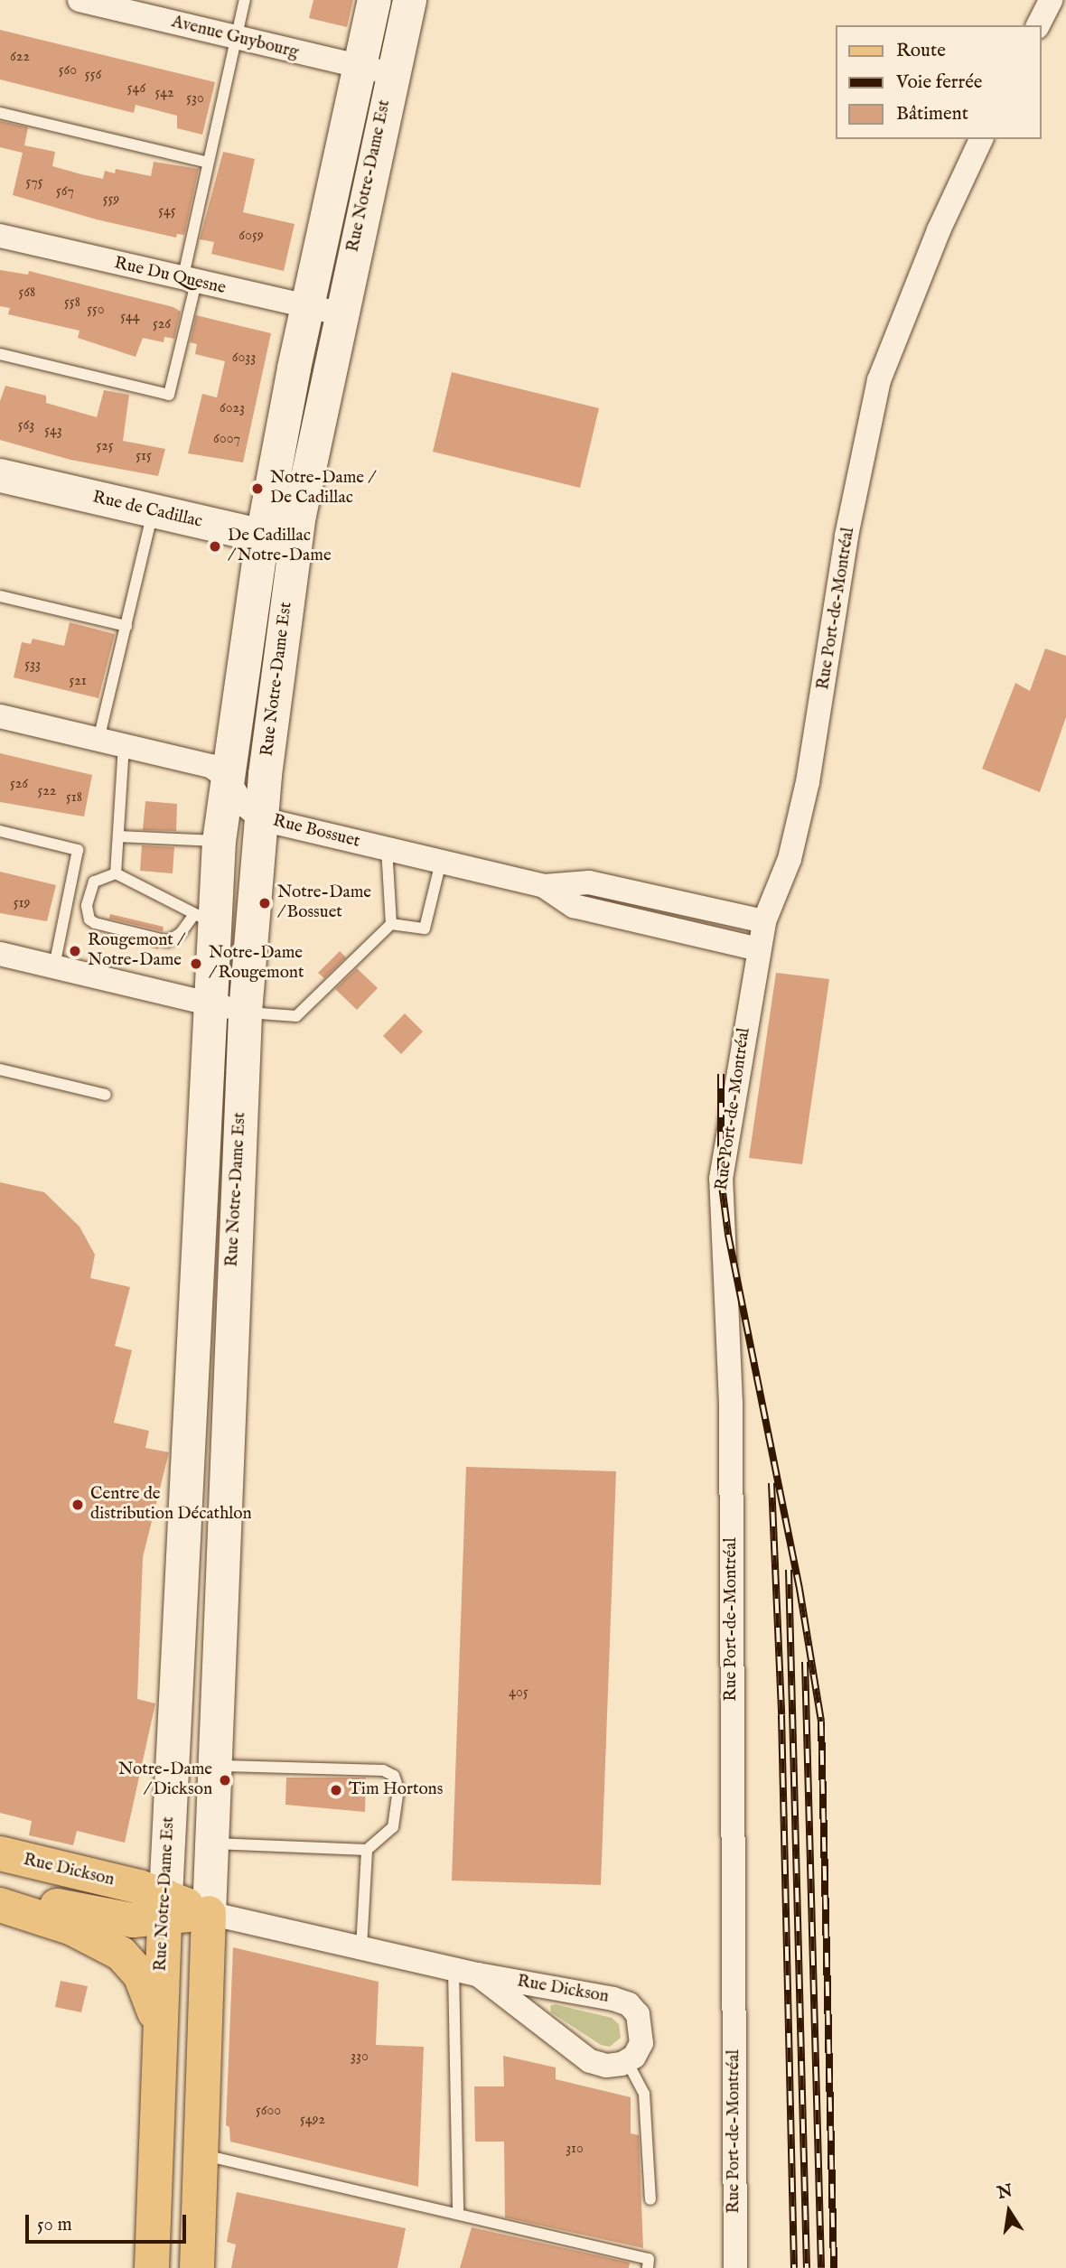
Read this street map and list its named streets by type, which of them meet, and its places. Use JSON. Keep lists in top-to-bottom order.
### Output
{
  "streets": {
    "main road": ["Rue Notre-Dame Est", "Rue de Cadillac", "Rue Dickson"],
    "street": [
      "Avenue Guybourg",
      "Rue Du Quesne",
      "Rue Port-de-Montréal",
      "Rue Bossuet"
    ]
  },
  "crossings": [
    ["Avenue Guybourg", "Rue Notre-Dame Est"],
    ["Rue Notre-Dame Est", "Rue Du Quesne"],
    ["Rue Notre-Dame Est", "Rue de Cadillac"],
    ["Rue Notre-Dame Est", "Rue Bossuet"],
    ["Rue Notre-Dame Est", "Rue Dickson"],
    ["Rue Port-de-Montréal", "Rue Bossuet"]
  ],
  "places": [
    "Notre-Dame / De Cadillac",
    "De Cadillac / Notre-Dame",
    "Notre-Dame / Bossuet",
    "Rougemont / Notre-Dame",
    "Notre-Dame / Rougemont",
    "Centre de distribution Décathlon",
    "Notre-Dame / Dickson",
    "Tim Hortons"
  ],
  "house_numbers": [
    "622",
    "560",
    "556",
    "546",
    "542",
    "530",
    "575",
    "567",
    "559",
    "545",
    "6059",
    "568",
    "558",
    "550",
    "544",
    "526",
    "6033",
    "6023",
    "563",
    "543",
    "6007",
    "525",
    "515",
    "533",
    "521",
    "526",
    "522",
    "518",
    "519",
    "405",
    "330",
    "5600",
    "5492",
    "310"
  ],
  "legend": ["Route", "Voie ferrée", "Bâtiment"],
  "scale_bar": "50 m",
  "north": "top"
}
